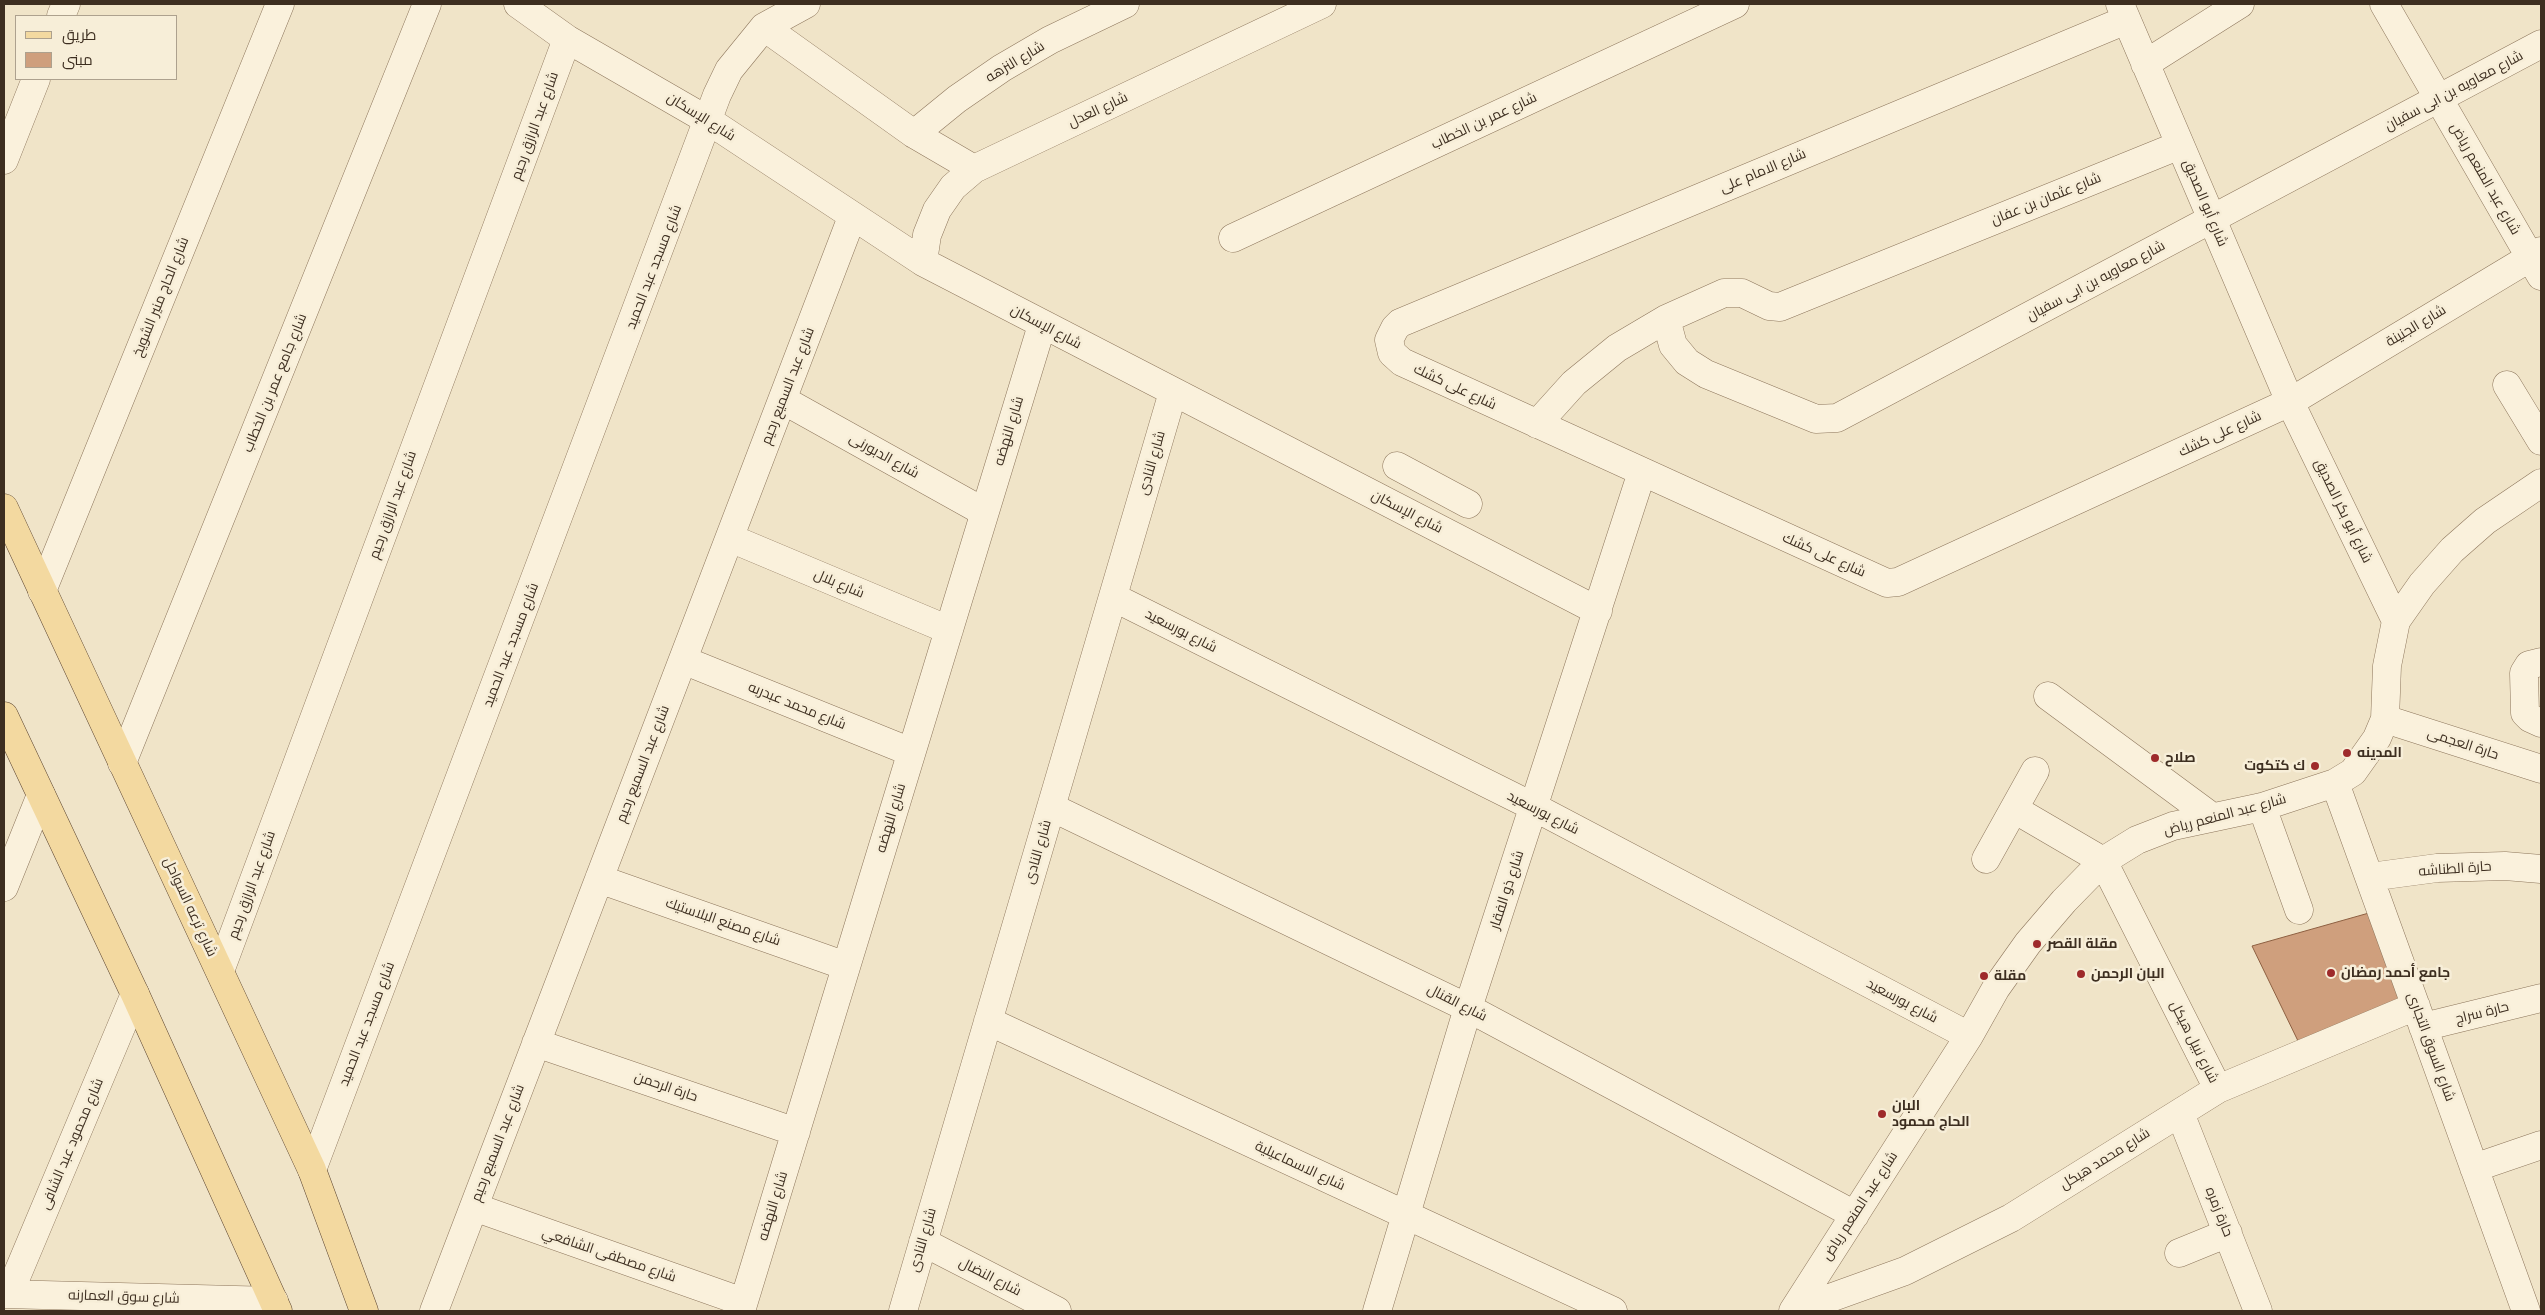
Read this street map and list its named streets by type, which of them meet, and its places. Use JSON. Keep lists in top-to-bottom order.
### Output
{
  "streets": {
    "main road": ["شارع ترعه السواحل"],
    "street": [
      "شارع النزهه",
      "شارع معاويه بن ابى سفيان",
      "شارع العدل",
      "شارع الإسكان",
      "شارع عمر بن الخطاب",
      "شارع عبد الرازق رحيم",
      "شارع الامام على",
      "شارع عبد المنعم رياض",
      "شارع عثمان بن عفان",
      "شارع أبو الصديق",
      "شارع مسجد عبد الحميد",
      "شارع الحاج منير الشويخ",
      "شارع الجنينة",
      "شارع جامع عمر بن الخطاب",
      "شارع عبد السميع رحيم",
      "شارع على كشك",
      "شارع النهضه",
      "شارع الدبورنى",
      "شارع النادى",
      "شارع أبو بكر الصديق",
      "شارع بلال",
      "شارع بورسعيد",
      "شارع محمد عبدربه",
      "حارة العجمى",
      "حارة الطناشه",
      "شارع ذو الفقار",
      "شارع مصنع البلاستيك",
      "شارع القنال",
      "حارة سراج",
      "شارع نبيل هيكل",
      "شارع السوق التجارى",
      "حارة الرحمن",
      "شارع محمود عبد الشافى",
      "شارع محمد هيكل",
      "شارع الاسماعيلية",
      "حارة زمره",
      "شارع مصطفى الشافعي",
      "شارع النضال",
      "شارع سوق العمارنه"
    ]
  },
  "crossings": [
    ["شارع معاويه بن ابى سفيان", "شارع عبد المنعم رياض"],
    ["شارع معاويه بن ابى سفيان", "شارع عثمان بن عفان"],
    ["شارع معاويه بن ابى سفيان", "شارع أبو الصديق"],
    ["شارع العدل", "شارع الإسكان"],
    ["شارع الإسكان", "شارع عبد الرازق رحيم"],
    ["شارع الإسكان", "شارع مسجد عبد الحميد"],
    ["شارع الإسكان", "شارع عبد السميع رحيم"],
    ["شارع الإسكان", "شارع النهضه"],
    ["شارع الإسكان", "شارع النادى"],
    ["شارع الإسكان", "شارع ذو الفقار"],
    ["شارع عبد الرازق رحيم", "شارع ترعه السواحل"],
    ["شارع الامام على", "شارع أبو الصديق"],
    ["شارع الامام على", "شارع على كشك"],
    ["شارع عبد المنعم رياض", "شارع الجنينة"],
    ["شارع عبد المنعم رياض", "شارع أبو بكر الصديق"],
    ["شارع عبد المنعم رياض", "شارع بورسعيد"],
    ["شارع عبد المنعم رياض", "حارة العجمى"],
    ["شارع عبد المنعم رياض", "شارع القنال"],
    ["شارع عبد المنعم رياض", "شارع نبيل هيكل"],
    ["شارع عبد المنعم رياض", "شارع السوق التجارى"],
    ["شارع عبد المنعم رياض", "شارع محمد هيكل"],
    ["شارع عثمان بن عفان", "شارع أبو الصديق"],
    ["شارع عثمان بن عفان", "شارع على كشك"],
    ["شارع أبو الصديق", "شارع الجنينة"],
    ["شارع أبو الصديق", "شارع على كشك"],
    ["شارع أبو الصديق", "شارع أبو بكر الصديق"],
    ["شارع مسجد عبد الحميد", "شارع ترعه السواحل"],
    ["شارع الحاج منير الشويخ", "شارع ترعه السواحل"],
    ["شارع الجنينة", "شارع على كشك"],
    ["شارع الجنينة", "شارع أبو بكر الصديق"],
    ["شارع جامع عمر بن الخطاب", "شارع ترعه السواحل"],
    ["شارع عبد السميع رحيم", "شارع الدبورنى"],
    ["شارع عبد السميع رحيم", "شارع بلال"],
    ["شارع عبد السميع رحيم", "شارع محمد عبدربه"],
    ["شارع عبد السميع رحيم", "شارع مصنع البلاستيك"],
    ["شارع عبد السميع رحيم", "حارة الرحمن"],
    ["شارع عبد السميع رحيم", "شارع مصطفى الشافعي"],
    ["شارع على كشك", "شارع أبو بكر الصديق"],
    ["شارع على كشك", "شارع ذو الفقار"],
    ["شارع النهضه", "شارع الدبورنى"],
    ["شارع النهضه", "شارع بلال"],
    ["شارع النهضه", "شارع محمد عبدربه"],
    ["شارع النهضه", "شارع مصنع البلاستيك"],
    ["شارع النهضه", "حارة الرحمن"],
    ["شارع النهضه", "شارع مصطفى الشافعي"],
    ["شارع النادى", "شارع بورسعيد"],
    ["شارع النادى", "شارع القنال"],
    ["شارع النادى", "شارع الاسماعيلية"],
    ["شارع النادى", "شارع النضال"],
    ["شارع بورسعيد", "شارع ذو الفقار"],
    ["حارة الطناشه", "شارع السوق التجارى"],
    ["شارع ذو الفقار", "شارع القنال"],
    ["شارع ذو الفقار", "شارع الاسماعيلية"],
    ["حارة سراج", "شارع السوق التجارى"],
    ["حارة سراج", "شارع محمد هيكل"],
    ["شارع نبيل هيكل", "شارع محمد هيكل"],
    ["شارع السوق التجارى", "شارع محمد هيكل"],
    ["شارع محمود عبد الشافى", "شارع سوق العمارنه"],
    ["شارع محمد هيكل", "حارة زمره"]
  ],
  "places": [
    "المدينه",
    "صلاح",
    "ك كتكوت",
    "مقلة القصر",
    "جامع أحمد رمضان",
    "البان الرحمن",
    "مقلة",
    "البان الحاج محمود"
  ],
  "legend": ["طريق", "مبنى"]
}
